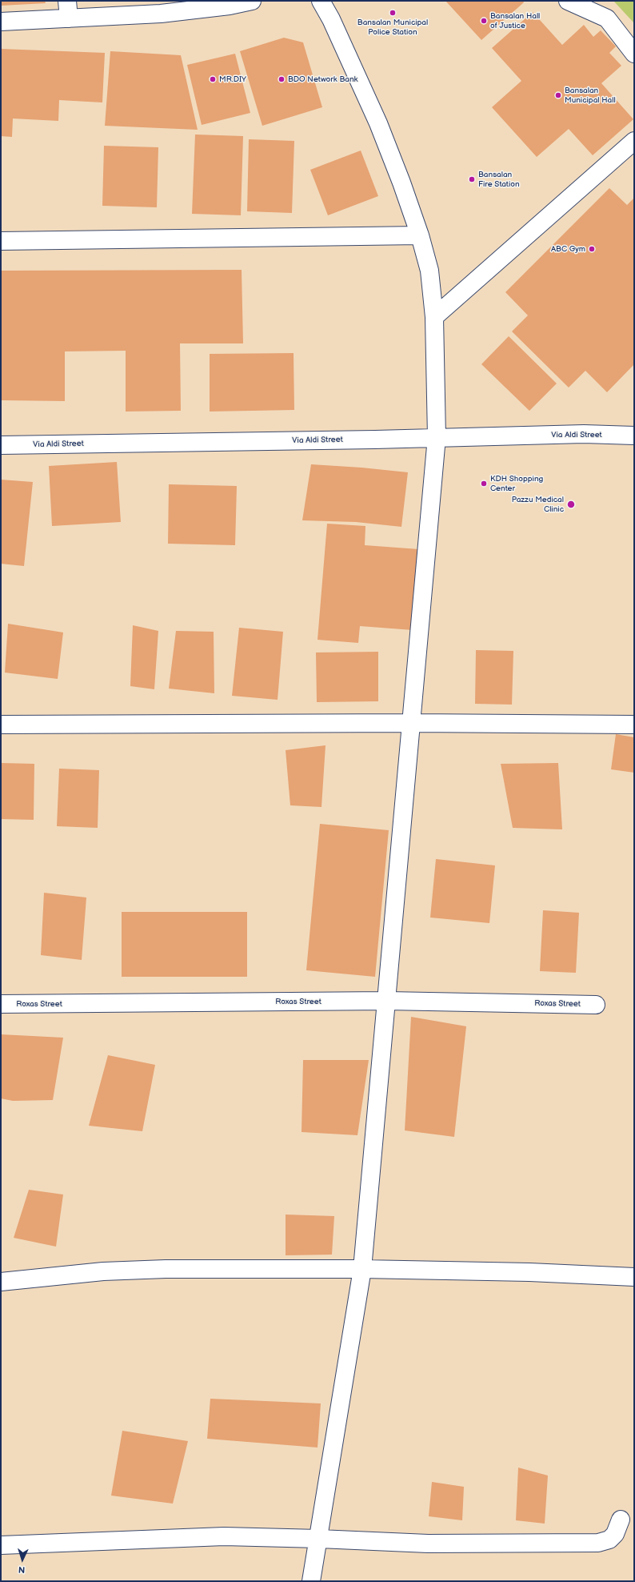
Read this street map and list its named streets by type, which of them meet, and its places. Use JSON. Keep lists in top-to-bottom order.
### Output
{
  "streets": {
    "street": ["Via Aldi Street", "Roxas Street"]
  },
  "places": [
    "Bansalan Municipal Police Station",
    "Bansalan Hall of Justice",
    "MR.DIY",
    "BDO Network Bank",
    "Bansalan Municipal Hall",
    "Bansalan Fire Station",
    "ABC Gym",
    "KDH Shopping Center",
    "Pazzu Medical Clinic"
  ],
  "north": "bottom"
}
